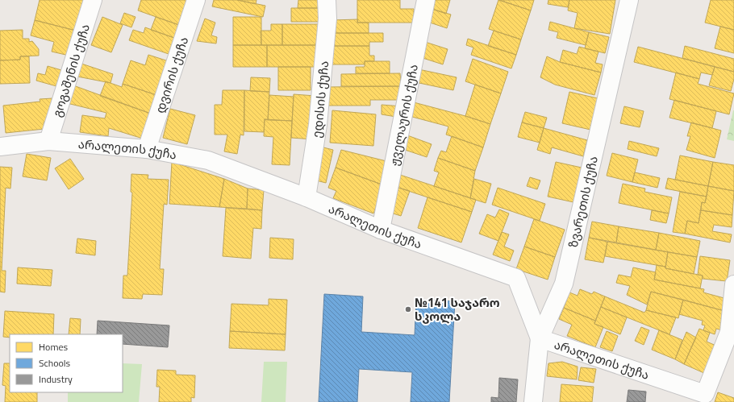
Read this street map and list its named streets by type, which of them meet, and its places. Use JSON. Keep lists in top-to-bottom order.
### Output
{
  "streets": {
    "street": [
      "გოგაშენის ქუჩა",
      "დვირის ქუჩა",
      "ედისის ქუჩა",
      "ჟველაურის ქუჩა",
      "არალეთის ქუჩა",
      "ზვარეთის ქუჩა"
    ]
  },
  "crossings": [
    ["გოგაშენის ქუჩა", "არალეთის ქუჩა"],
    ["დვირის ქუჩა", "არალეთის ქუჩა"],
    ["ედისის ქუჩა", "არალეთის ქუჩა"],
    ["ჟველაურის ქუჩა", "არალეთის ქუჩა"],
    ["არალეთის ქუჩა", "ზვარეთის ქუჩა"]
  ],
  "places": ["№141 საჯარო სკოლა"],
  "legend": ["Homes", "Schools", "Industry"]
}
